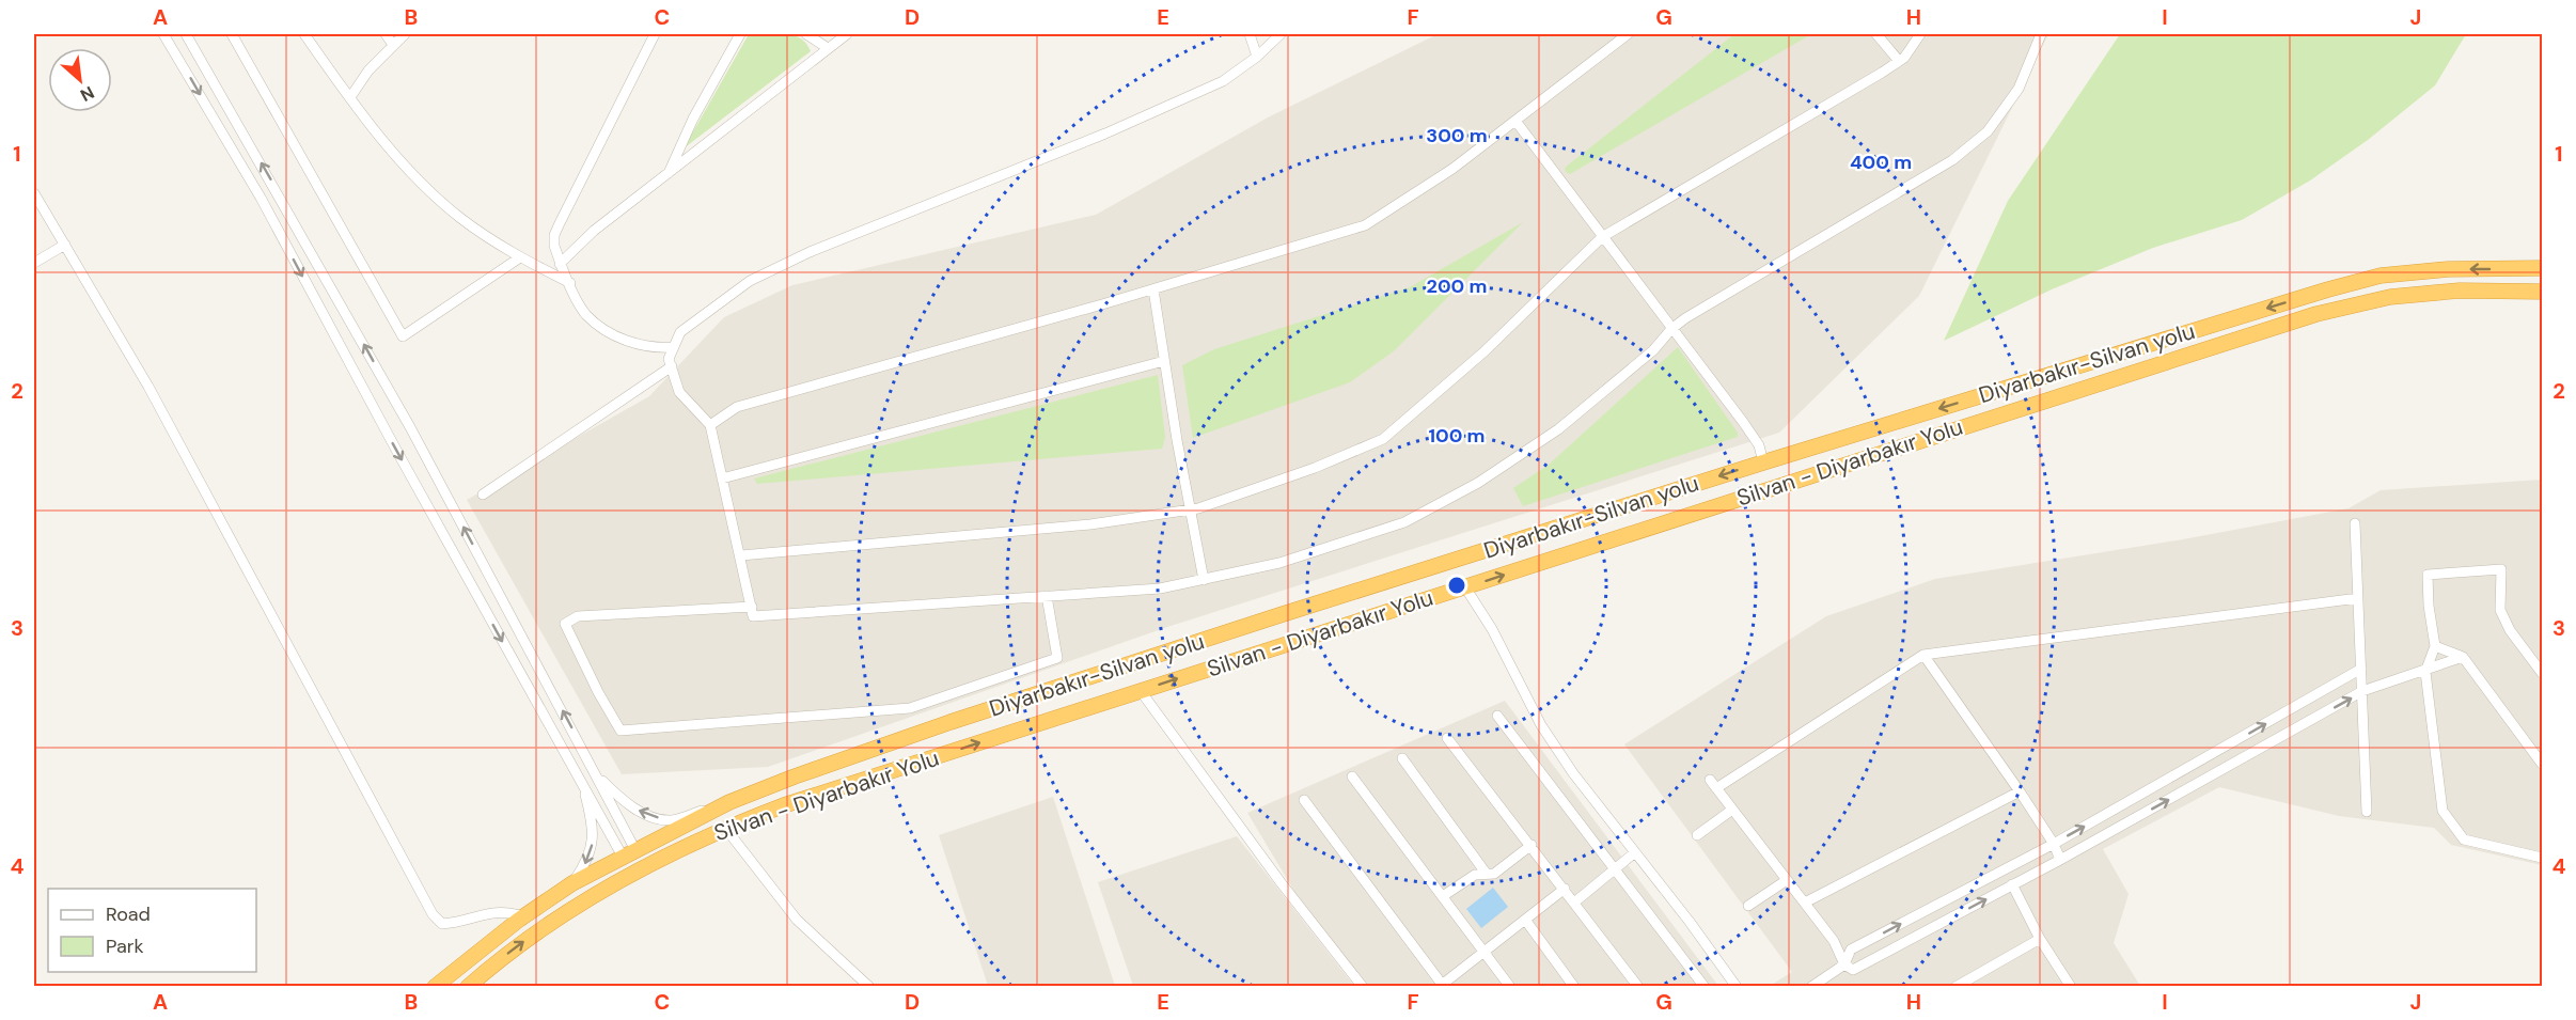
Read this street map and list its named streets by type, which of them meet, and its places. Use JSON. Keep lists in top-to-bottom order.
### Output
{
  "streets": {
    "highway": ["Diyarbakır-Silvan yolu", "Silvan - Diyarbakır Yolu"]
  },
  "one_way": ["Diyarbakır-Silvan yolu", "Silvan - Diyarbakır Yolu"],
  "legend": ["Road", "Park"],
  "north": "bottom right",
  "grid": {
    "columns": [
      "A",
      "B",
      "C",
      "D",
      "E",
      "F",
      "G",
      "H",
      "I",
      "J"
    ],
    "rows": [
      "1",
      "2",
      "3",
      "4"
    ]
  },
  "rings": [
    "300 m",
    "400 m",
    "200 m",
    "100 m"
  ]
}
